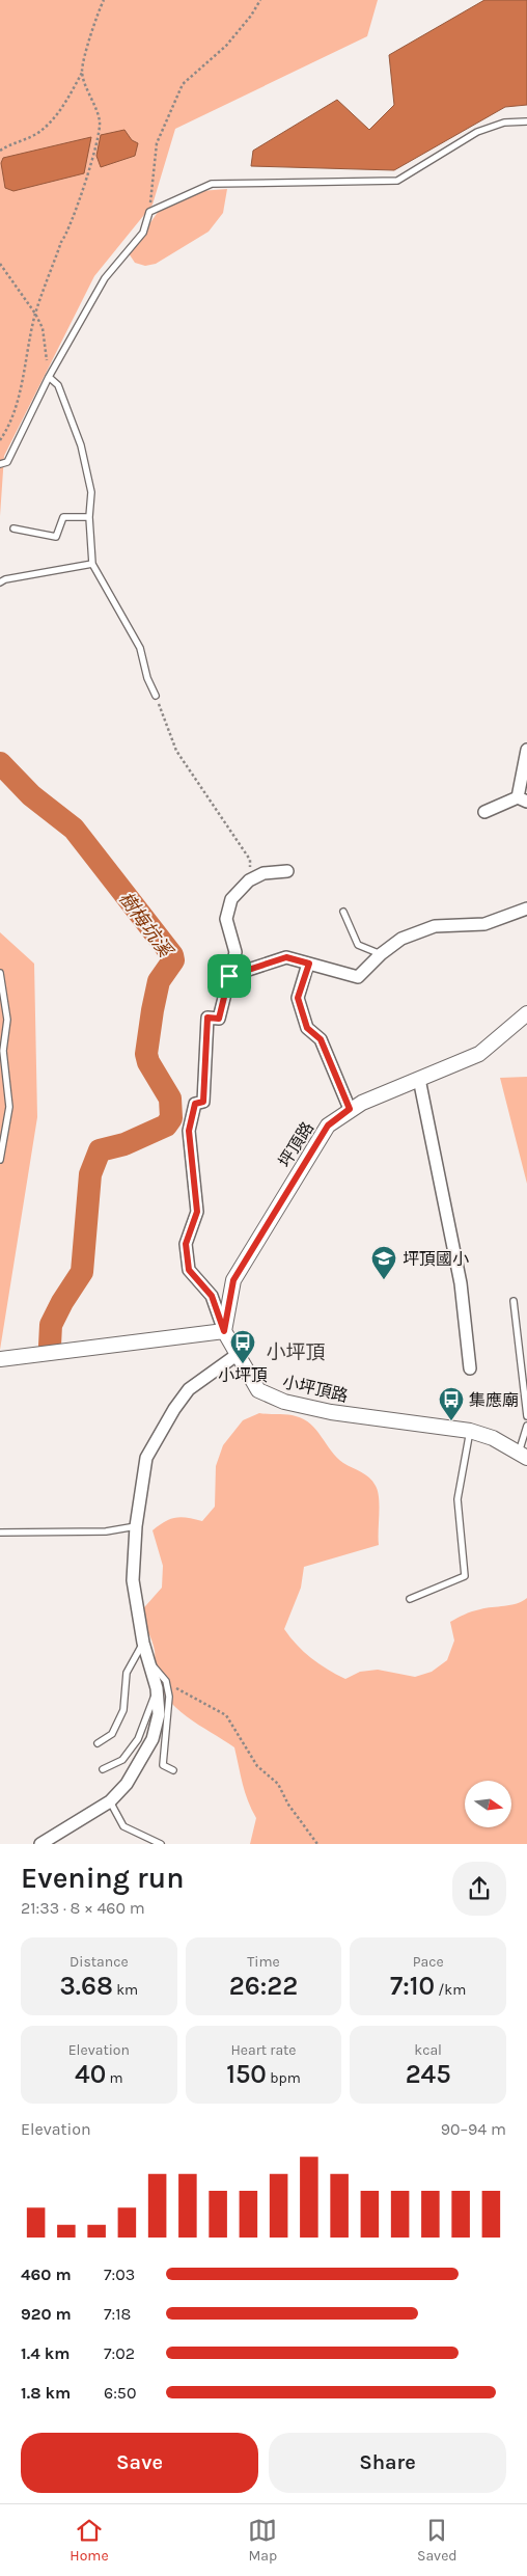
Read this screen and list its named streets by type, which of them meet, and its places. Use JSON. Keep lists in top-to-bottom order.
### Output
{
  "streets": {
    "street": ["坪頂路", "小坪頂路"]
  },
  "crossings": [
    ["坪頂路", "小坪頂路"]
  ],
  "districts": ["小坪頂"],
  "water": ["樹梅坑溪"],
  "places": {
    "school or university": ["坪頂國小"],
    "bus stop": ["小坪頂", "集應廟"]
  },
  "north": "right",
  "page": {
    "heading": ["Evening run", "21:33 · 8 × 460 m"],
    "stats": [
      ["Distance", "3.68 km"],
      ["Time", "26:22"],
      ["Pace", "7:10 /km"],
      ["Elevation", "40 m"],
      ["Heart rate", "150 bpm"],
      ["kcal", "245"]
    ],
    "chart": ["Elevation", "90–94 m"],
    "list": [
      {
        "name": "460 m",
        "note": "7:03"
      },
      {
        "name": "920 m",
        "note": "7:18"
      },
      {
        "name": "1.4 km",
        "note": "7:02"
      },
      {
        "name": "1.8 km",
        "note": "6:50"
      }
    ],
    "buttons": ["Save", "Share"],
    "tabs": ["Home", "Map", "Saved"]
  }
}
